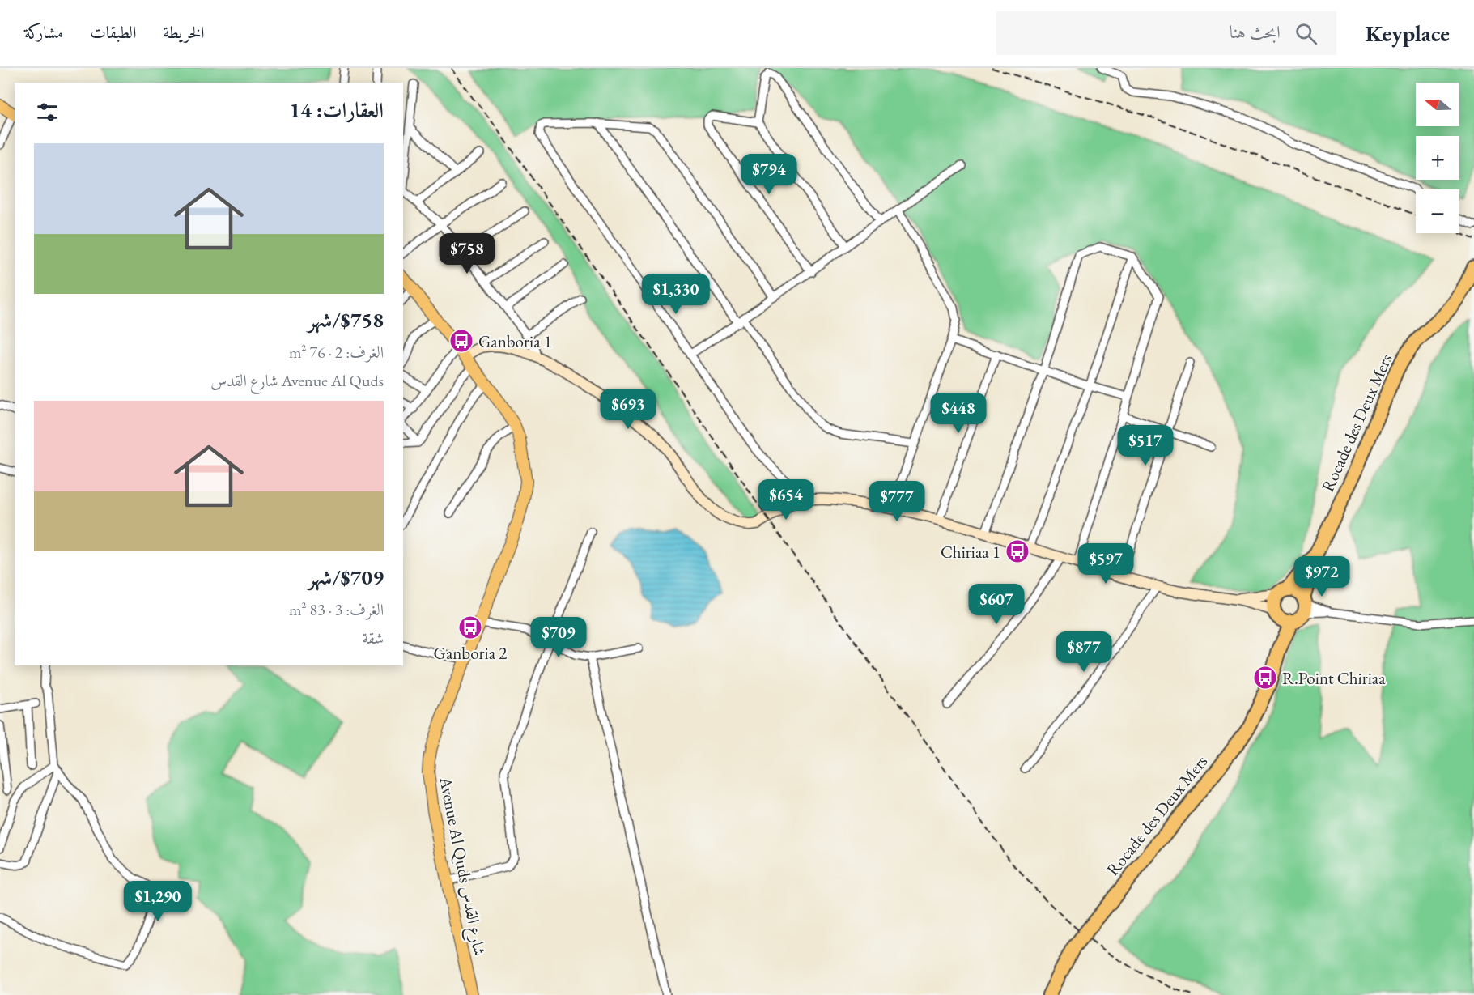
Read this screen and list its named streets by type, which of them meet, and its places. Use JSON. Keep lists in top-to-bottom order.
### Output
{
  "streets": {
    "highway": ["Rocade des Deux Mers"],
    "main road": ["Avenue Al Quds شارع القدس"]
  },
  "places": {
    "bus stop": [
      "Ganboria 1",
      "Chiriaa 1",
      "Ganboria 2",
      "R.Point Chiriaa"
    ]
  },
  "north": "left",
  "page": {
    "header": "Keyplace",
    "search": "ابحث هنا",
    "nav": ["الخريطة", "الطبقات", "مشاركة"],
    "map_buttons": ["+", "−"],
    "heading": "العقارات: 14",
    "list": [
      {
        "name": "$758/شهر",
        "note": "الغرف: 2 · 76 m² · Avenue Al Quds شارع القدس"
      },
      {
        "name": "$709/شهر",
        "note": "الغرف: 3 · 83 m² · شقة"
      }
    ],
    "price": [
      "$794",
      "$758",
      "$1,330",
      "$693",
      "$448",
      "$517",
      "$654",
      "$777",
      "$597",
      "$972",
      "$607",
      "$709",
      "$877",
      "$1,290"
    ]
  }
}
